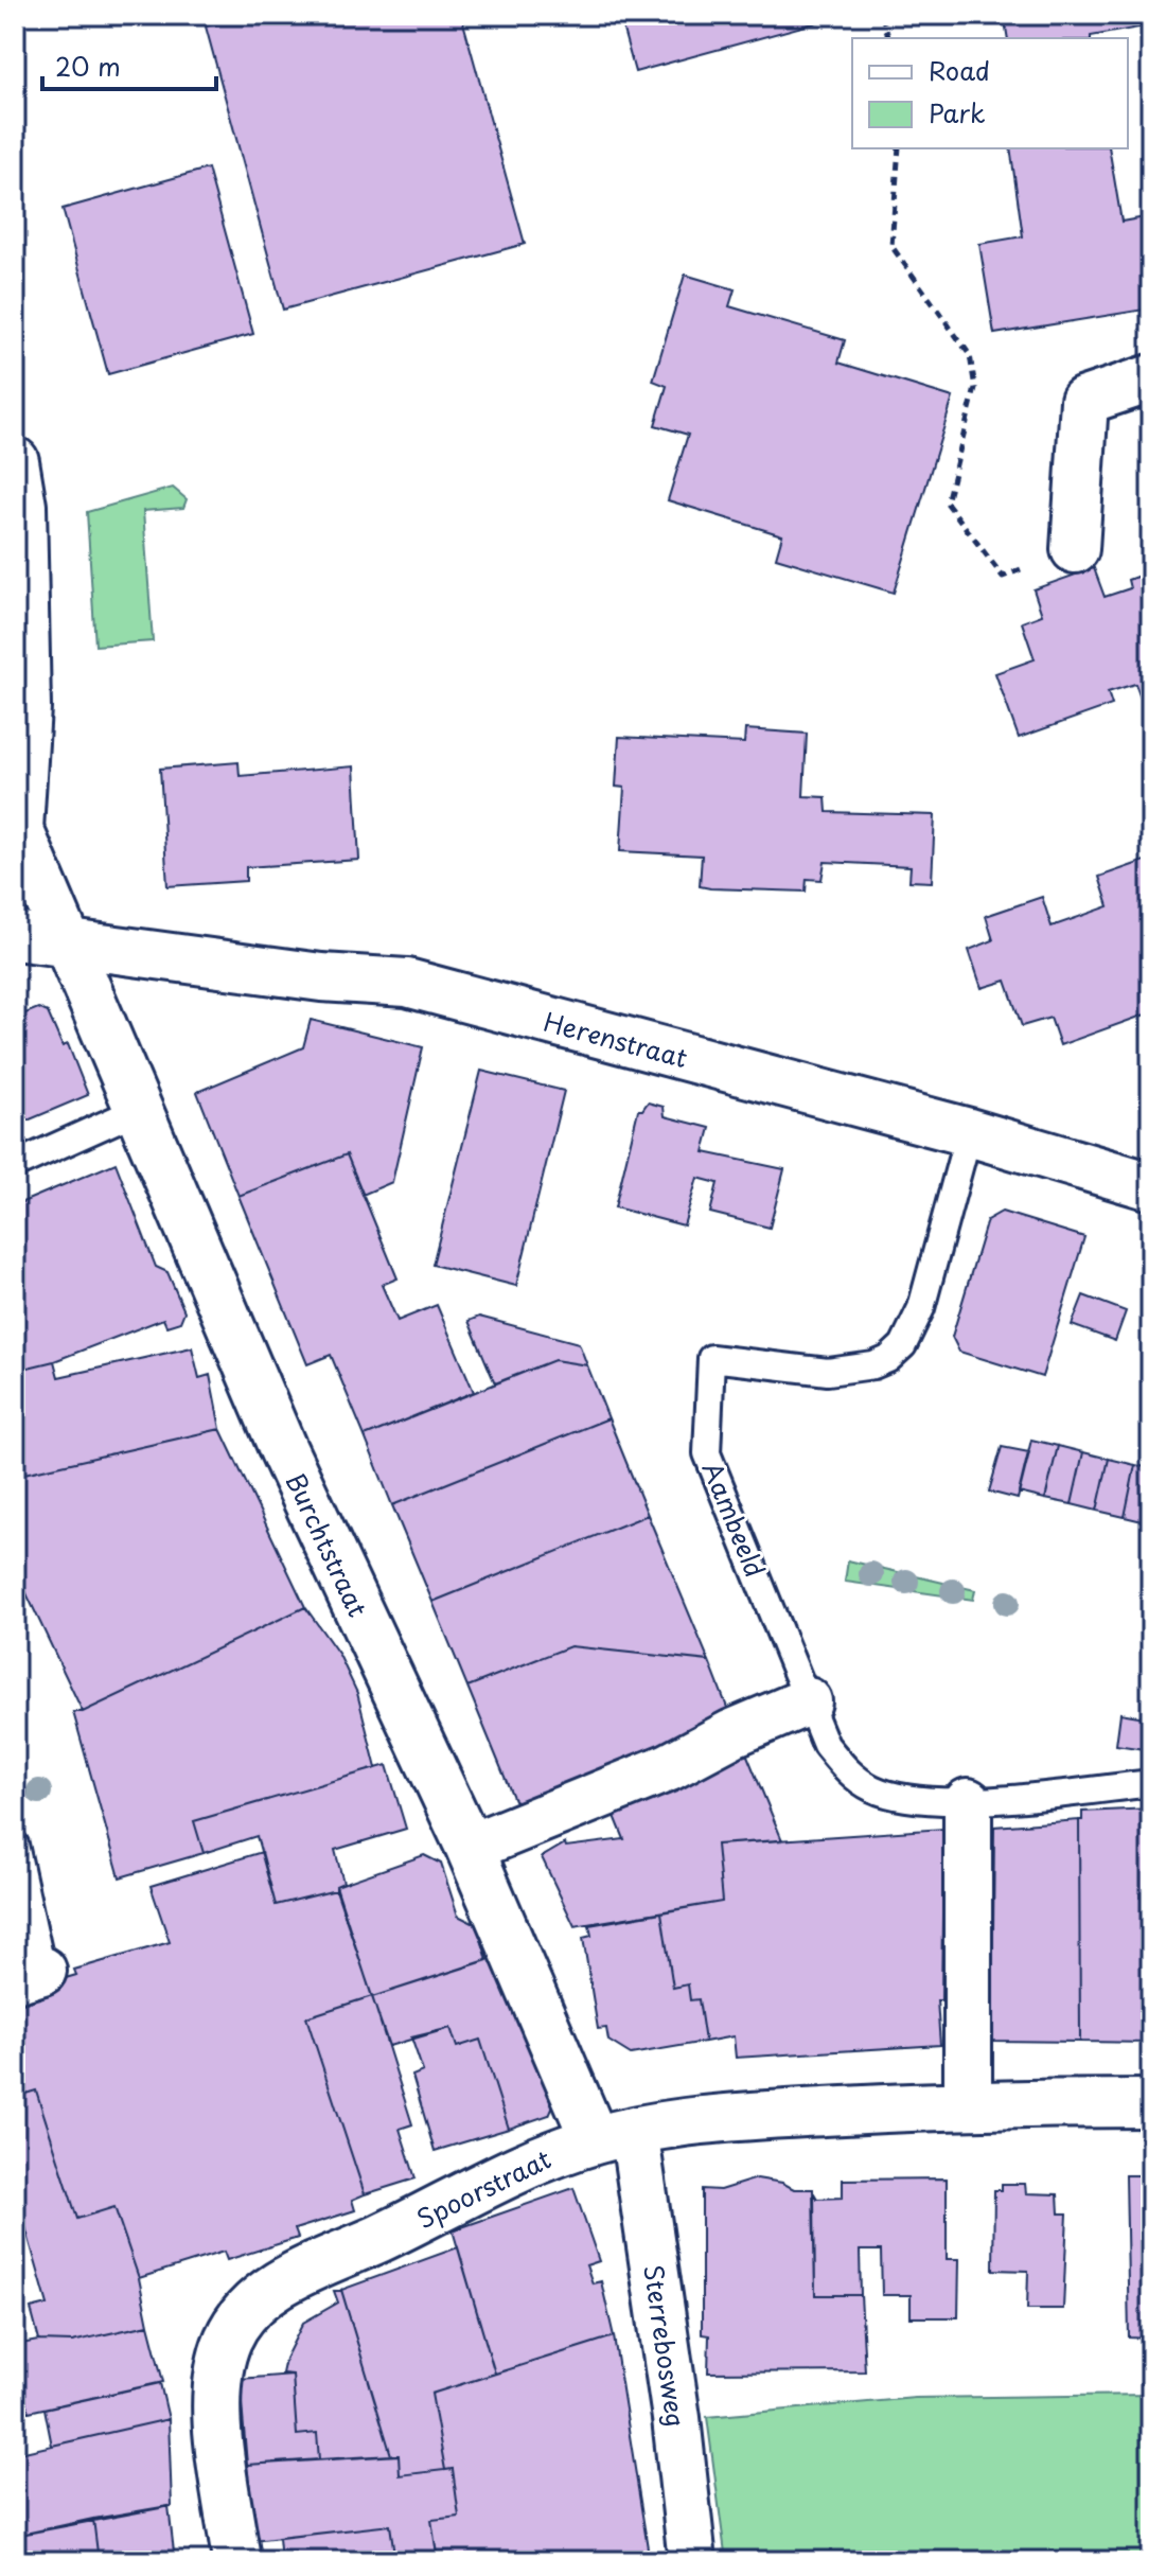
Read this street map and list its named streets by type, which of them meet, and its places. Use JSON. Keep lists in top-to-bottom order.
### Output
{
  "streets": {
    "street": [
      "Herenstraat",
      "Burchtstraat",
      "Spoorstraat",
      "Sterrebosweg"
    ],
    "lane": ["Aambeeld"]
  },
  "crossings": [
    ["Herenstraat", "Aambeeld"],
    ["Herenstraat", "Burchtstraat"],
    ["Burchtstraat", "Spoorstraat"],
    ["Burchtstraat", "Sterrebosweg"],
    ["Spoorstraat", "Sterrebosweg"]
  ],
  "legend": ["Road", "Park"],
  "scale_bar": "20 m"
}
